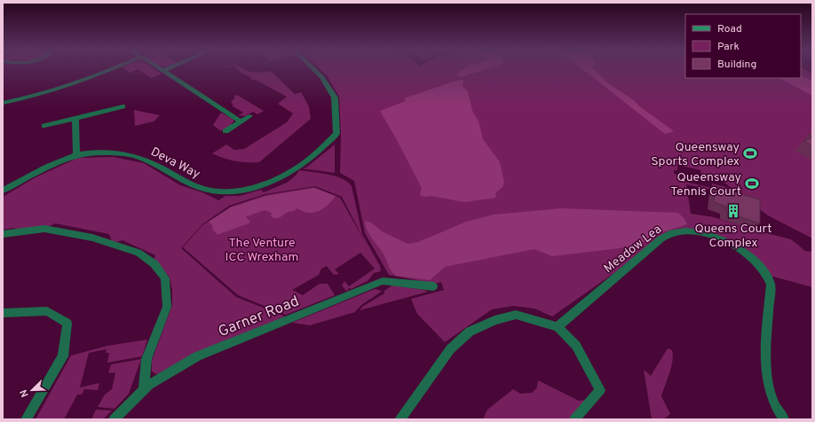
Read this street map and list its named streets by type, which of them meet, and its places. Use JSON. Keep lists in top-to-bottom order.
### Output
{
  "streets": {
    "street": ["Deva Way", "Meadow Lea", "Garner Road"]
  },
  "parks": ["The Venture ICC Wrexham"],
  "places": {
    "sports": ["Queensway Sports Complex", "Queensway Tennis Court"],
    "building": ["Queens Court Complex"]
  },
  "legend": ["Road", "Park", "Building"],
  "north": "bottom left"
}
